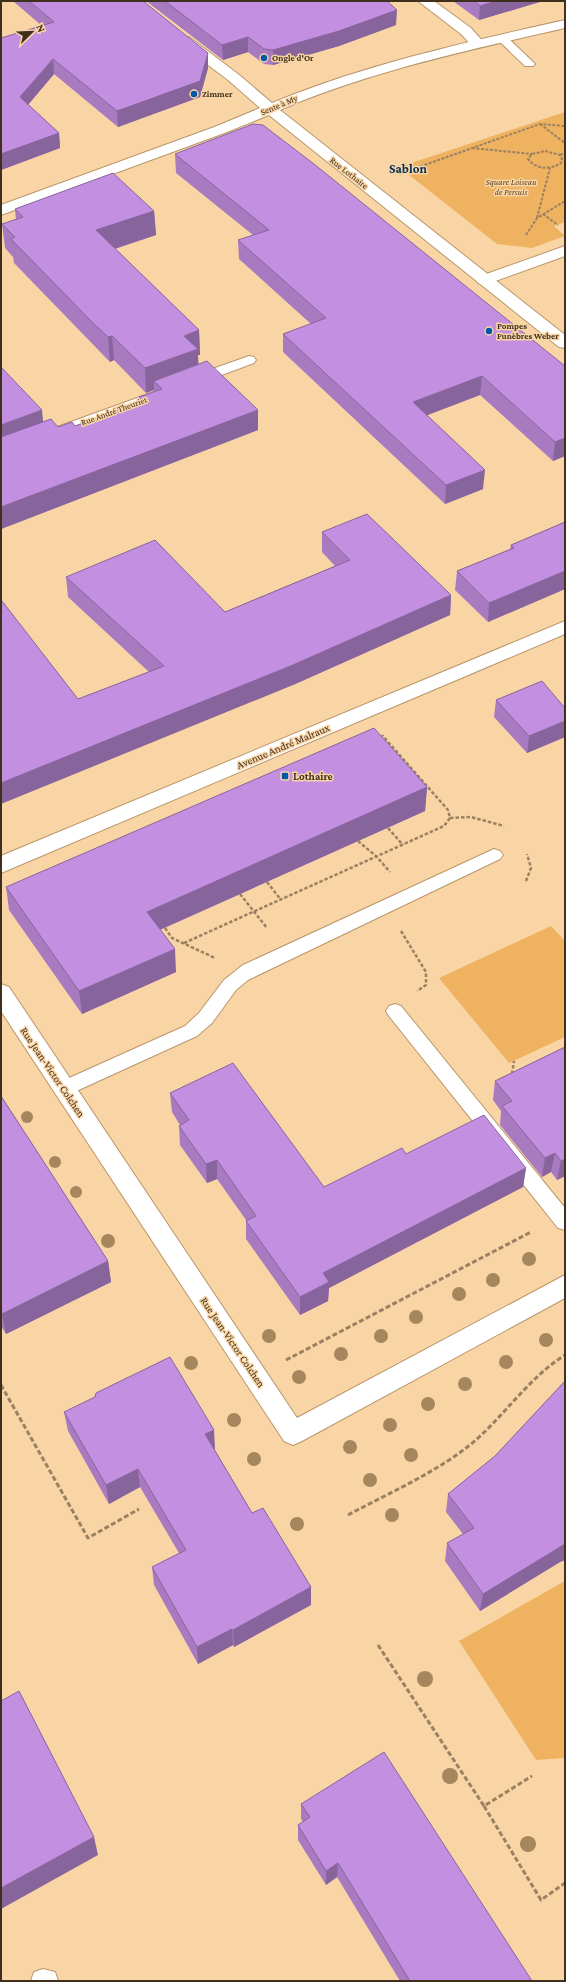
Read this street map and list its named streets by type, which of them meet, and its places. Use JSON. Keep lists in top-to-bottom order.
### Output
{
  "streets": {
    "street": [
      "Sente à My",
      "Rue Lothaire",
      "Avenue André Malraux",
      "Rue Jean-Victor Colchen"
    ],
    "lane": ["Rue André Theuriet"]
  },
  "crossings": [
    ["Sente à My", "Rue Lothaire"]
  ],
  "districts": ["Sablon"],
  "parks": ["Square Loiseau de Persuis"],
  "places": {
    "other": ["Ongle d'Or", "Zimmer", "Pompes Funèbres Weber"],
    "transit": ["Lothaire"]
  },
  "north": "top right"
}
